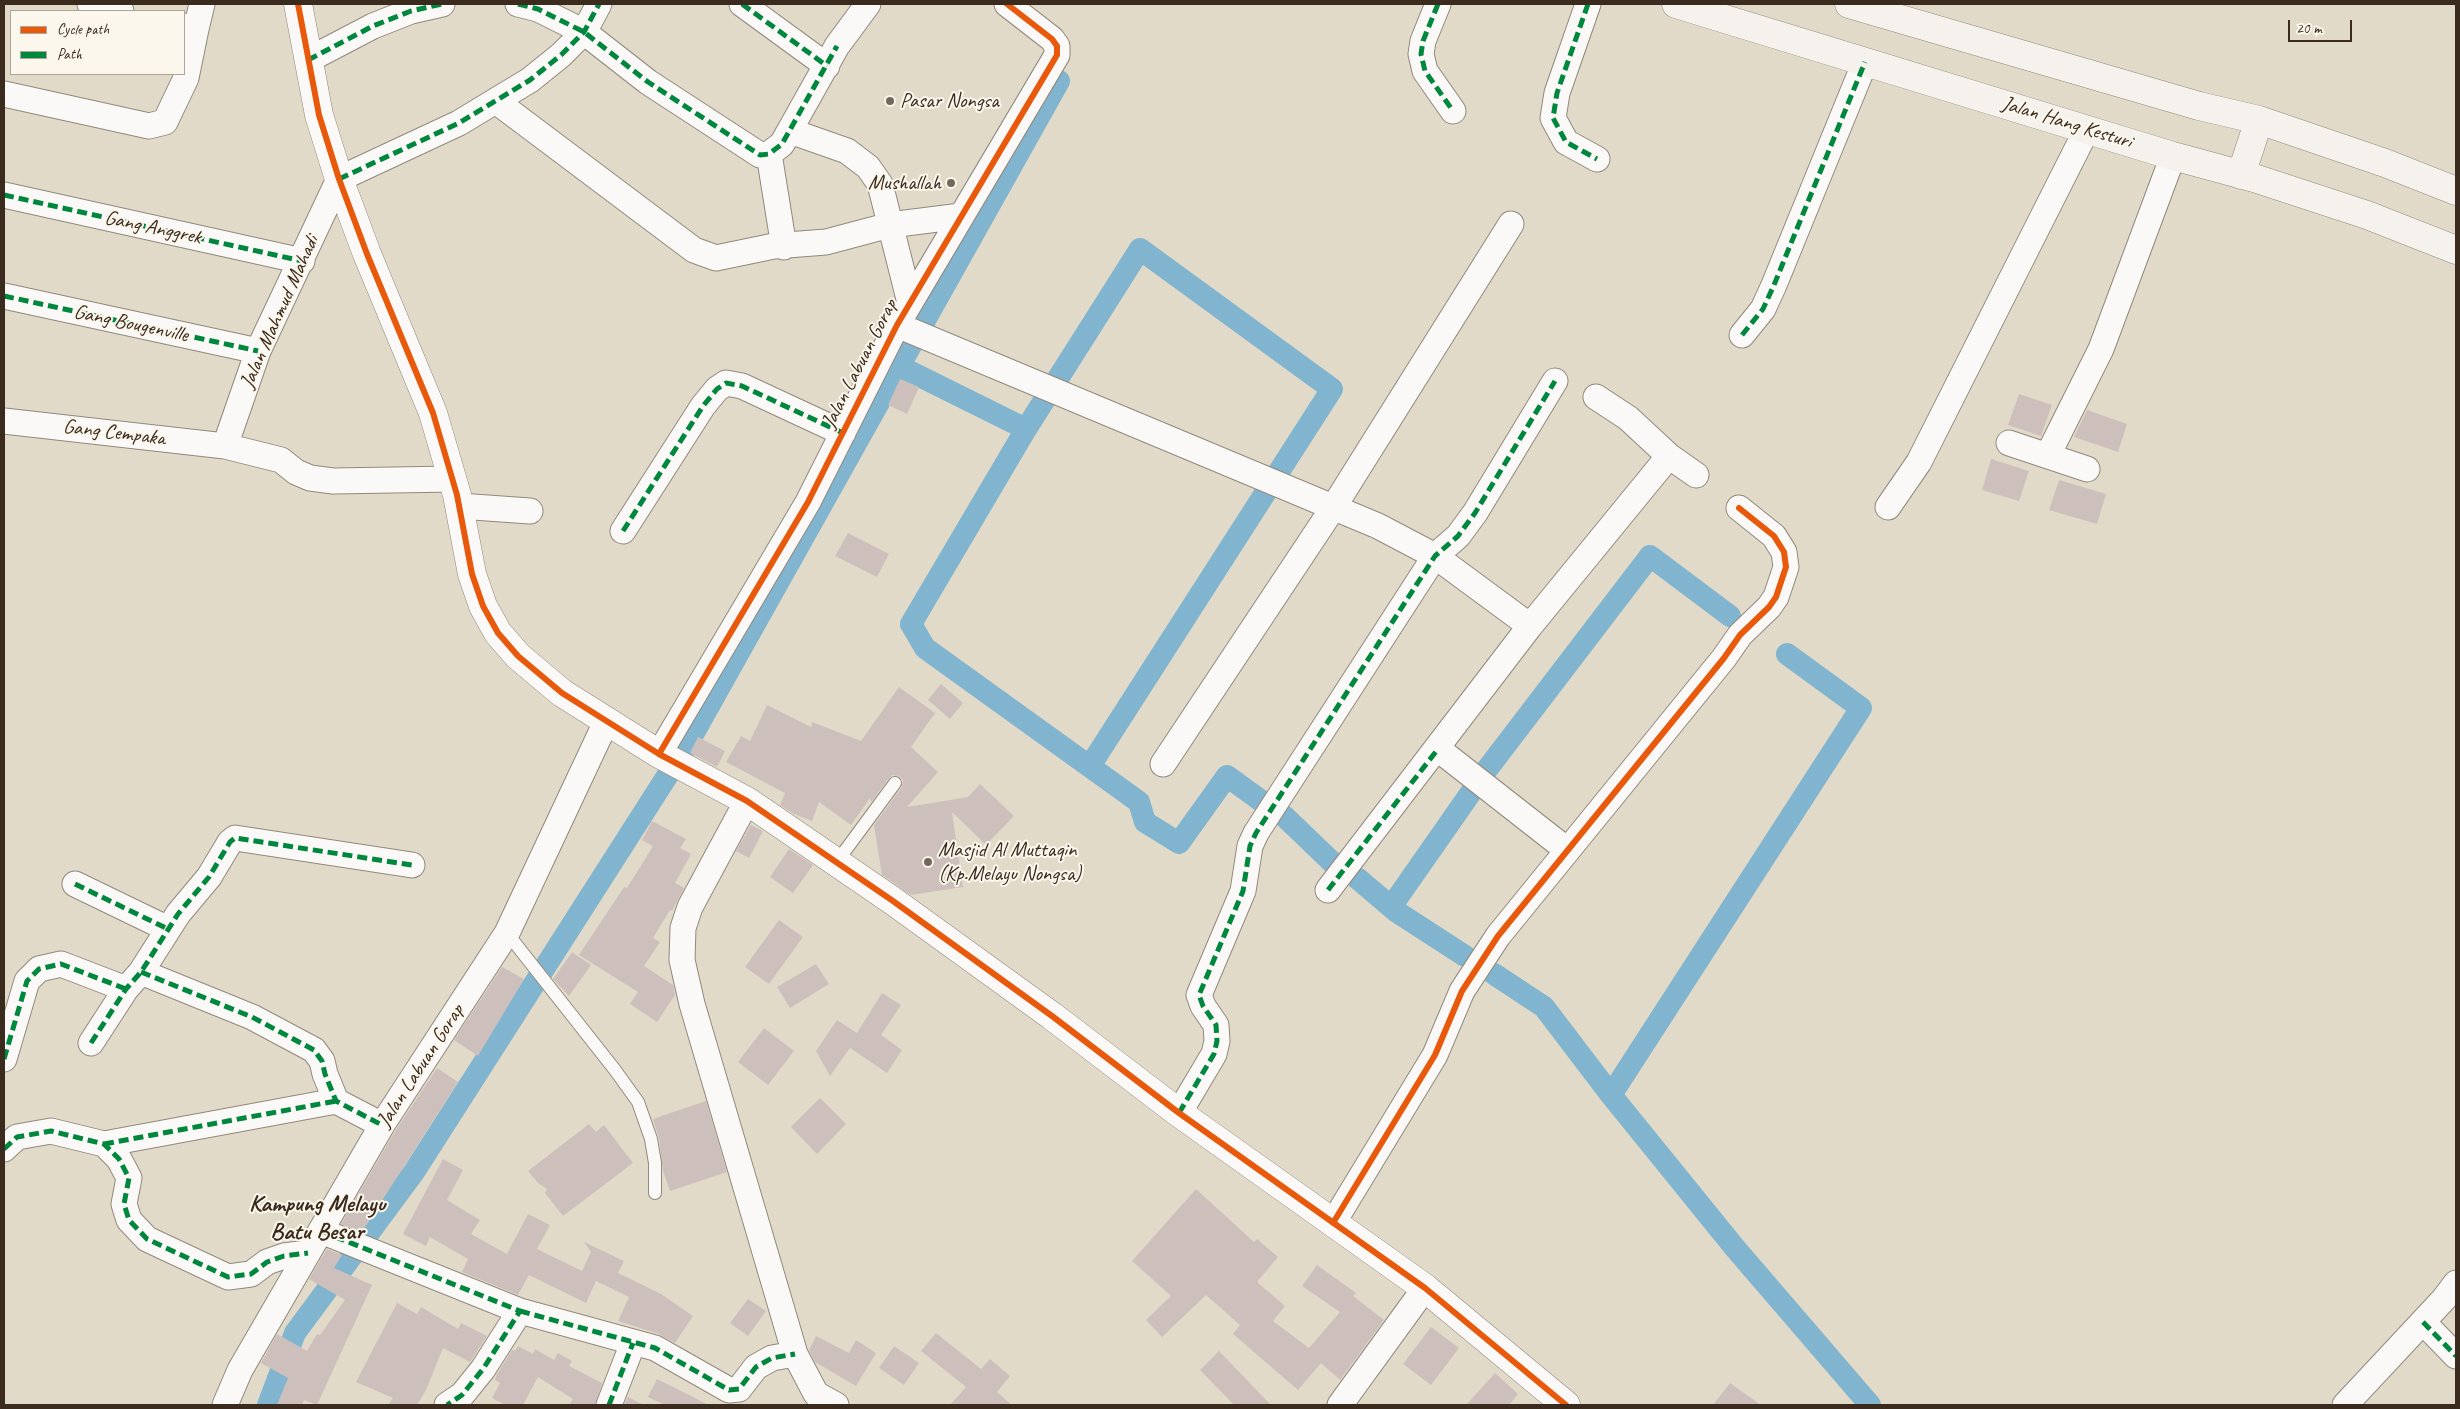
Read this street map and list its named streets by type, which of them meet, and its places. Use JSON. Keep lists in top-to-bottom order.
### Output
{
  "streets": {
    "main road": ["Jalan Hang Kesturi"],
    "street": [
      "Gang Anggrek",
      "Jalan Mahmud Mahadi",
      "Gang Bougenville",
      "Jalan Labuan Gorap",
      "Gang Cempaka"
    ]
  },
  "crossings": [
    ["Gang Anggrek", "Jalan Mahmud Mahadi"],
    ["Jalan Mahmud Mahadi", "Gang Bougenville"],
    ["Jalan Mahmud Mahadi", "Gang Cempaka"]
  ],
  "districts": ["Kampung Melayu Batu Besar"],
  "places": ["Pasar Nongsa", "Mushallah", "Masjid Al Muttaqin (Kp.Melayu Nongsa)"],
  "legend": ["Cycle path", "Path"],
  "scale_bar": "20 m"
}
